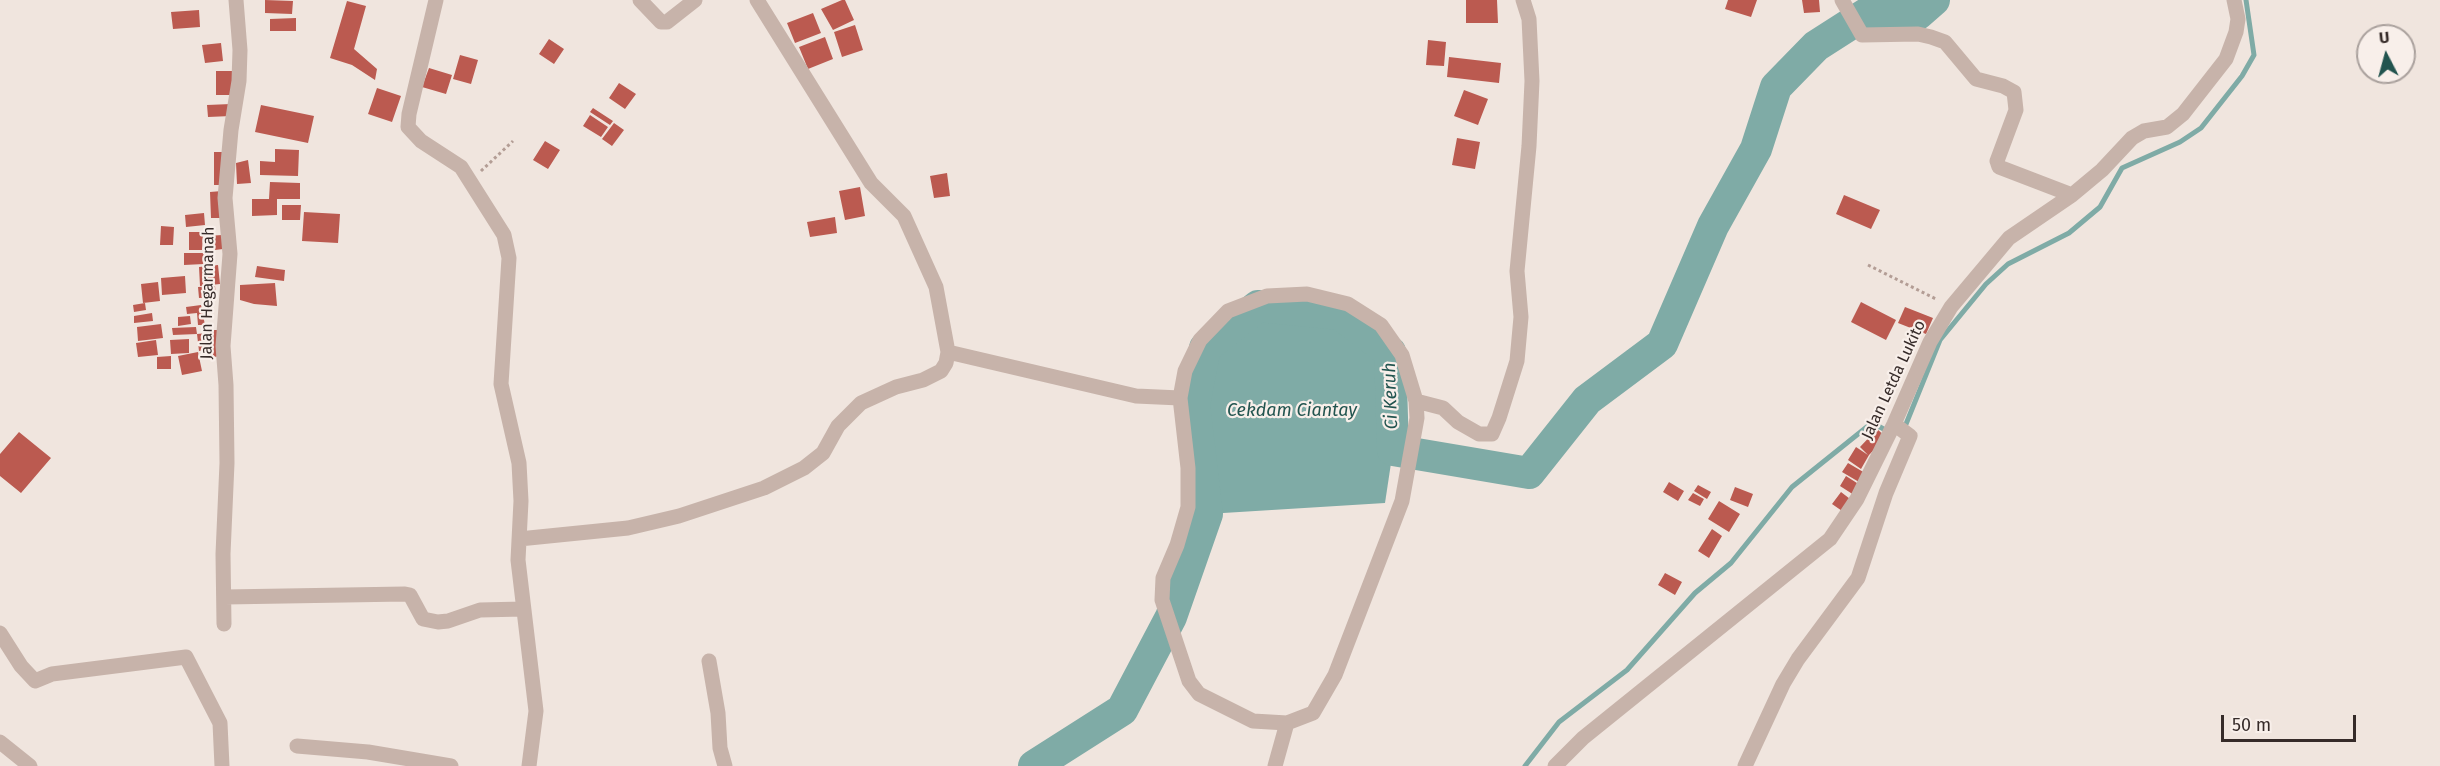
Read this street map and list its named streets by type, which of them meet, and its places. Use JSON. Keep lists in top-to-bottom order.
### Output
{
  "streets": {
    "street": ["Jalan Hegarmanah", "Jalan Letda Lukito"]
  },
  "water": ["Ci Keruh", "Cekdam Ciantay"],
  "scale_bar": "50 m",
  "north": "top"
}
